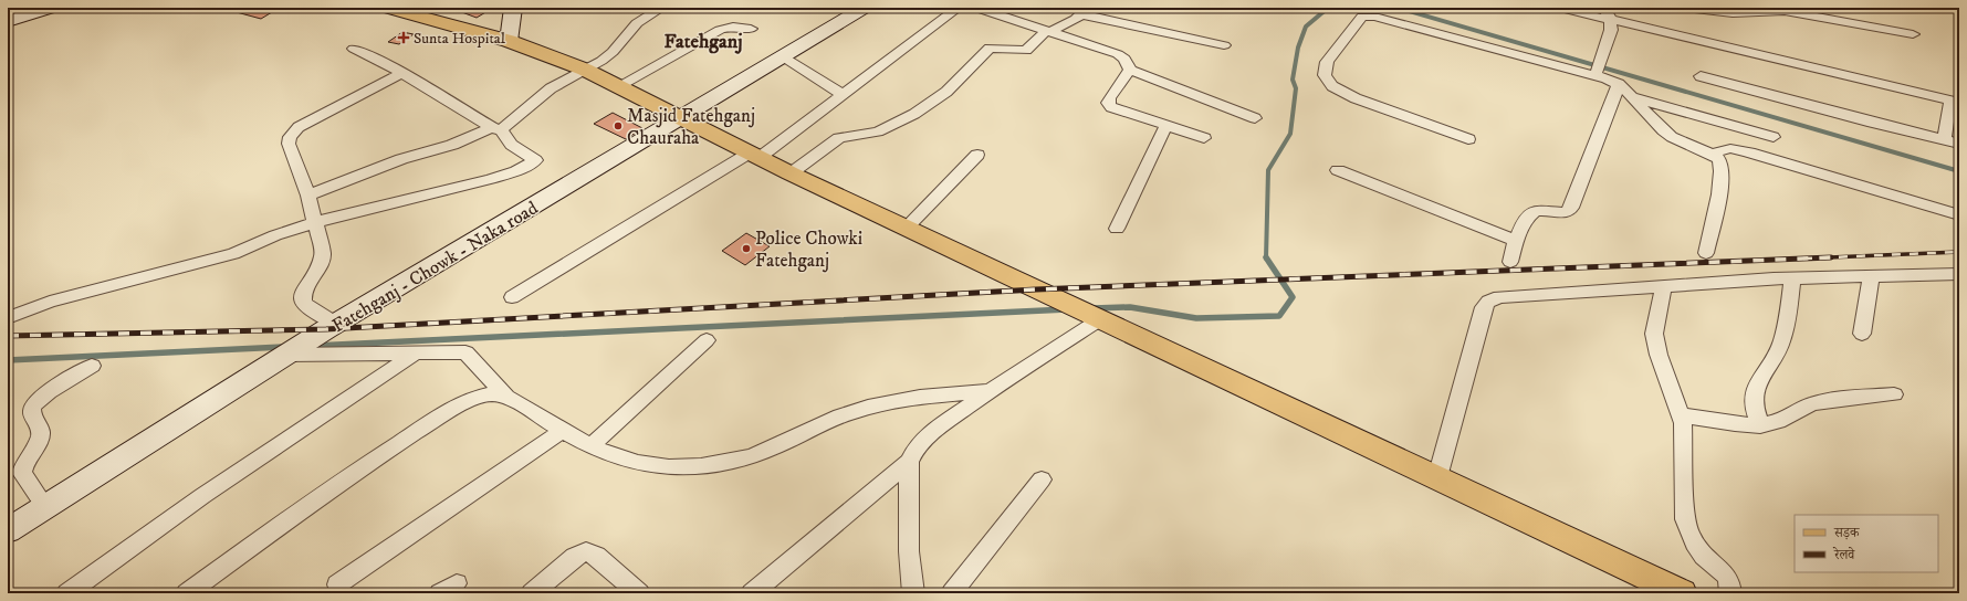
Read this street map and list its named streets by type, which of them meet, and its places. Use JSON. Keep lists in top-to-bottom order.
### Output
{
  "streets": {
    "street": ["Fatehganj - Chowk - Naka road"]
  },
  "districts": ["Fatehganj"],
  "places": {
    "health": ["Sunta Hospital"],
    "other": ["Masjid Fatehganj Chauraha", "Police Chowki Fatehganj"]
  },
  "legend": ["सड़क", "रेलवे"]
}
